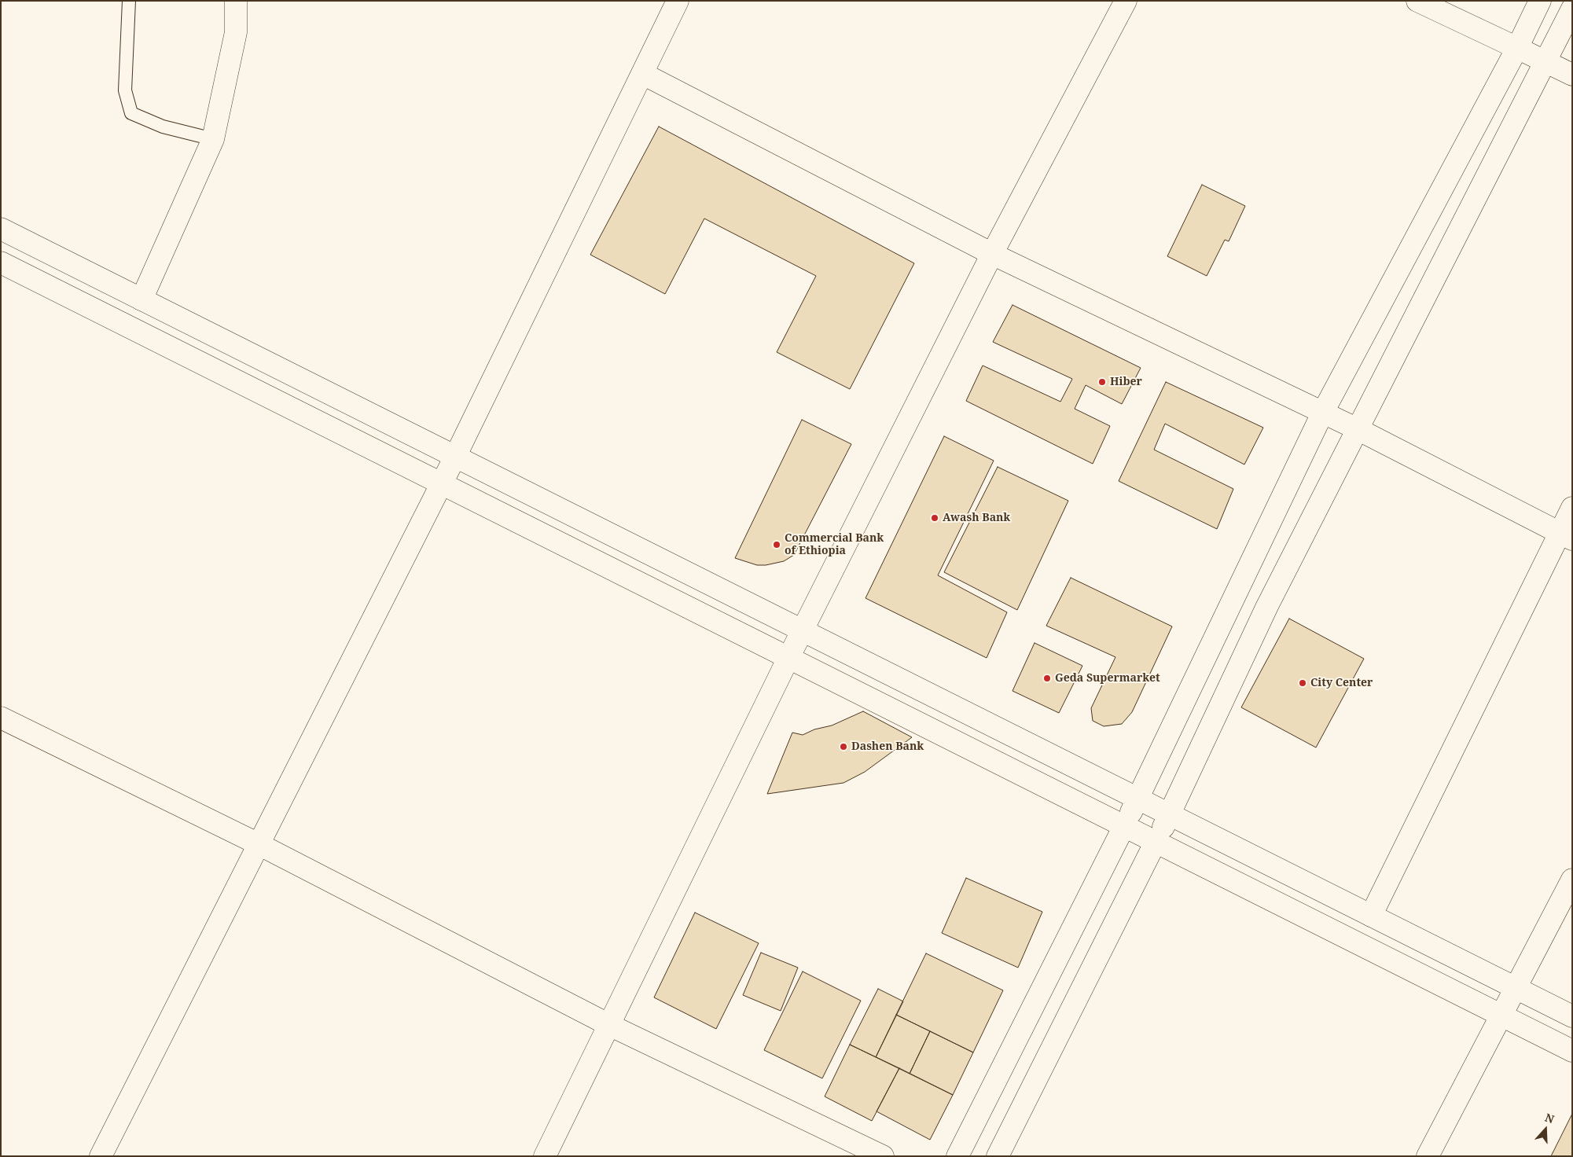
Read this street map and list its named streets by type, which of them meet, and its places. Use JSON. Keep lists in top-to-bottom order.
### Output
{
  "places": [
    "Hiber",
    "Awash Bank",
    "Commercial Bank of Ethiopia",
    "Geda Supermarket",
    "City Center",
    "Dashen Bank"
  ],
  "north": "top"
}
